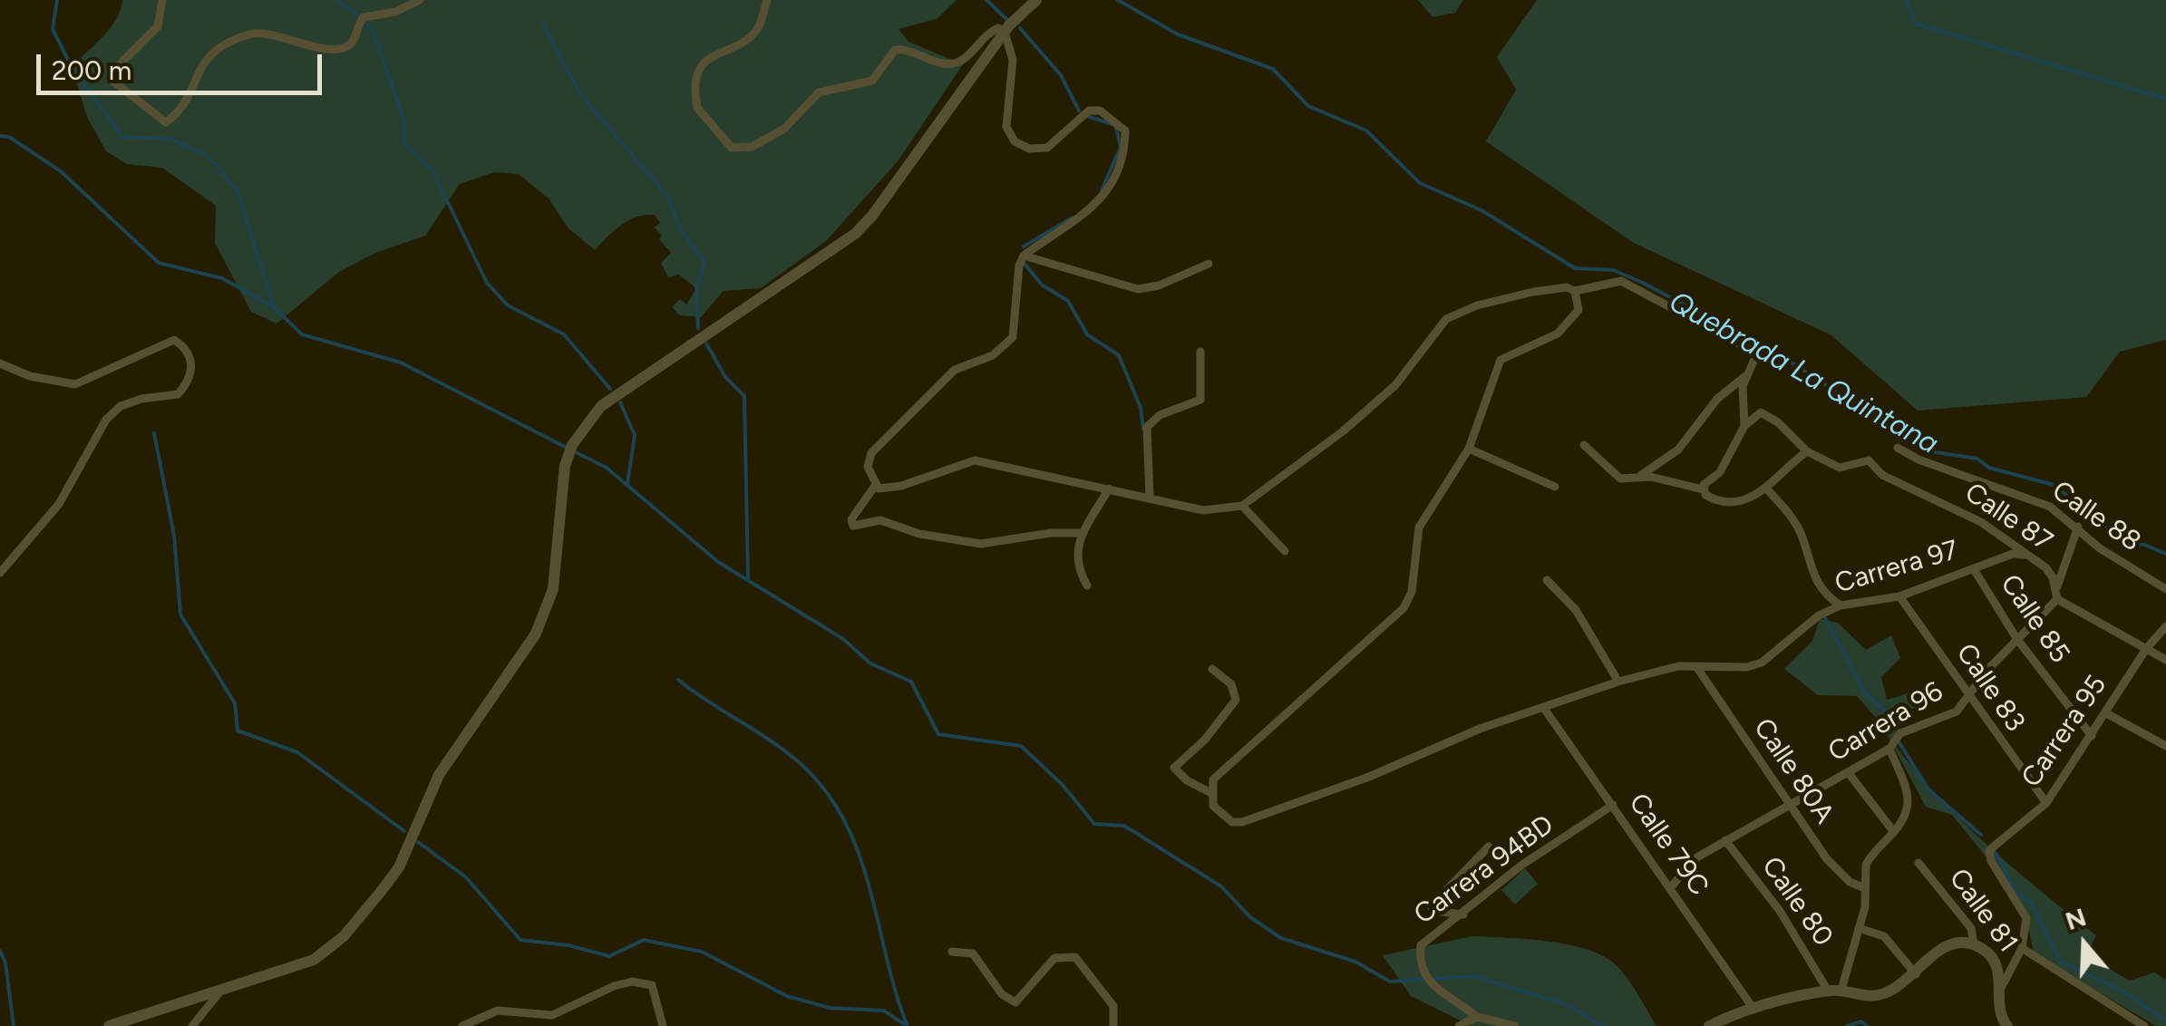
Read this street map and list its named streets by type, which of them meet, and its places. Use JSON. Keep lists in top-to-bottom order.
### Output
{
  "streets": {
    "main road": ["Calle 81"],
    "street": [
      "Calle 88",
      "Calle 87",
      "Carrera 97",
      "Calle 85",
      "Calle 83",
      "Carrera 96",
      "Carrera 95",
      "Calle 80A",
      "Calle 79C",
      "Carrera 94BD",
      "Calle 80"
    ]
  },
  "crossings": [
    ["Calle 88", "Carrera 96"],
    ["Calle 87", "Carrera 97"],
    ["Calle 87", "Carrera 96"],
    ["Calle 87", "Carrera 95"],
    ["Carrera 97", "Calle 85"],
    ["Carrera 97", "Calle 83"],
    ["Carrera 97", "Calle 80A"],
    ["Carrera 97", "Calle 79C"],
    ["Calle 85", "Carrera 96"],
    ["Calle 85", "Carrera 95"],
    ["Calle 83", "Carrera 96"],
    ["Calle 83", "Carrera 95"],
    ["Carrera 96", "Calle 80A"],
    ["Carrera 96", "Calle 79C"],
    ["Carrera 96", "Calle 80"],
    ["Calle 79C", "Carrera 94BD"]
  ],
  "water": ["Quebrada La Quintana"],
  "scale_bar": "200 m",
  "north": "top"
}
